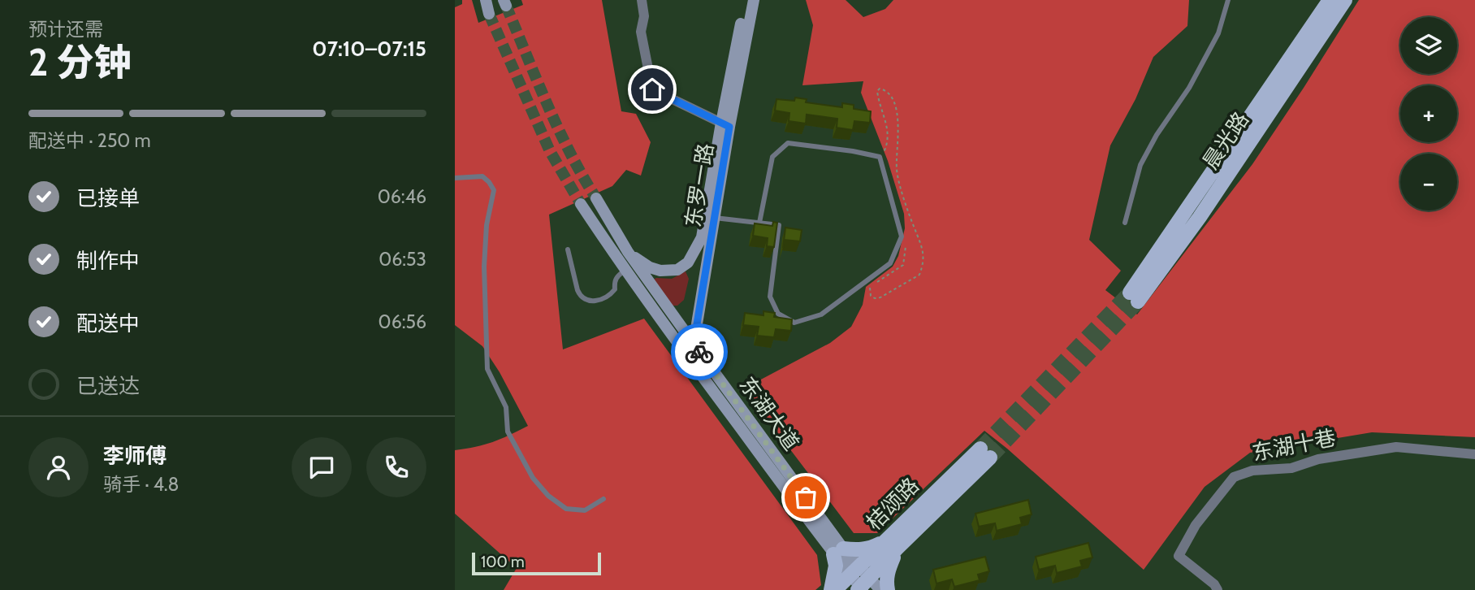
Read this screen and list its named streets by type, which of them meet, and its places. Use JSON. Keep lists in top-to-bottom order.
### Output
{
  "streets": {
    "main road": [
      "晨光路",
      "东罗一路",
      "东湖大道",
      "桔颂路"
    ],
    "street": ["东湖十巷"]
  },
  "crossings": [
    ["东罗一路", "东湖大道"],
    ["东湖大道", "桔颂路"]
  ],
  "scale_bar": "100 m",
  "page": {
    "heading": ["2 分钟", "预计还需", "07:10–07:15"],
    "panel": ["李师傅", "骑手 · 4.8"],
    "map_buttons": ["+", "−"],
    "bar": "配送中 · 250 m",
    "list": [
      ["已接单", "06:46"],
      ["制作中", "06:53"],
      ["配送中", "06:56"],
      "已送达"
    ],
    "scale": "100 m"
  }
}
